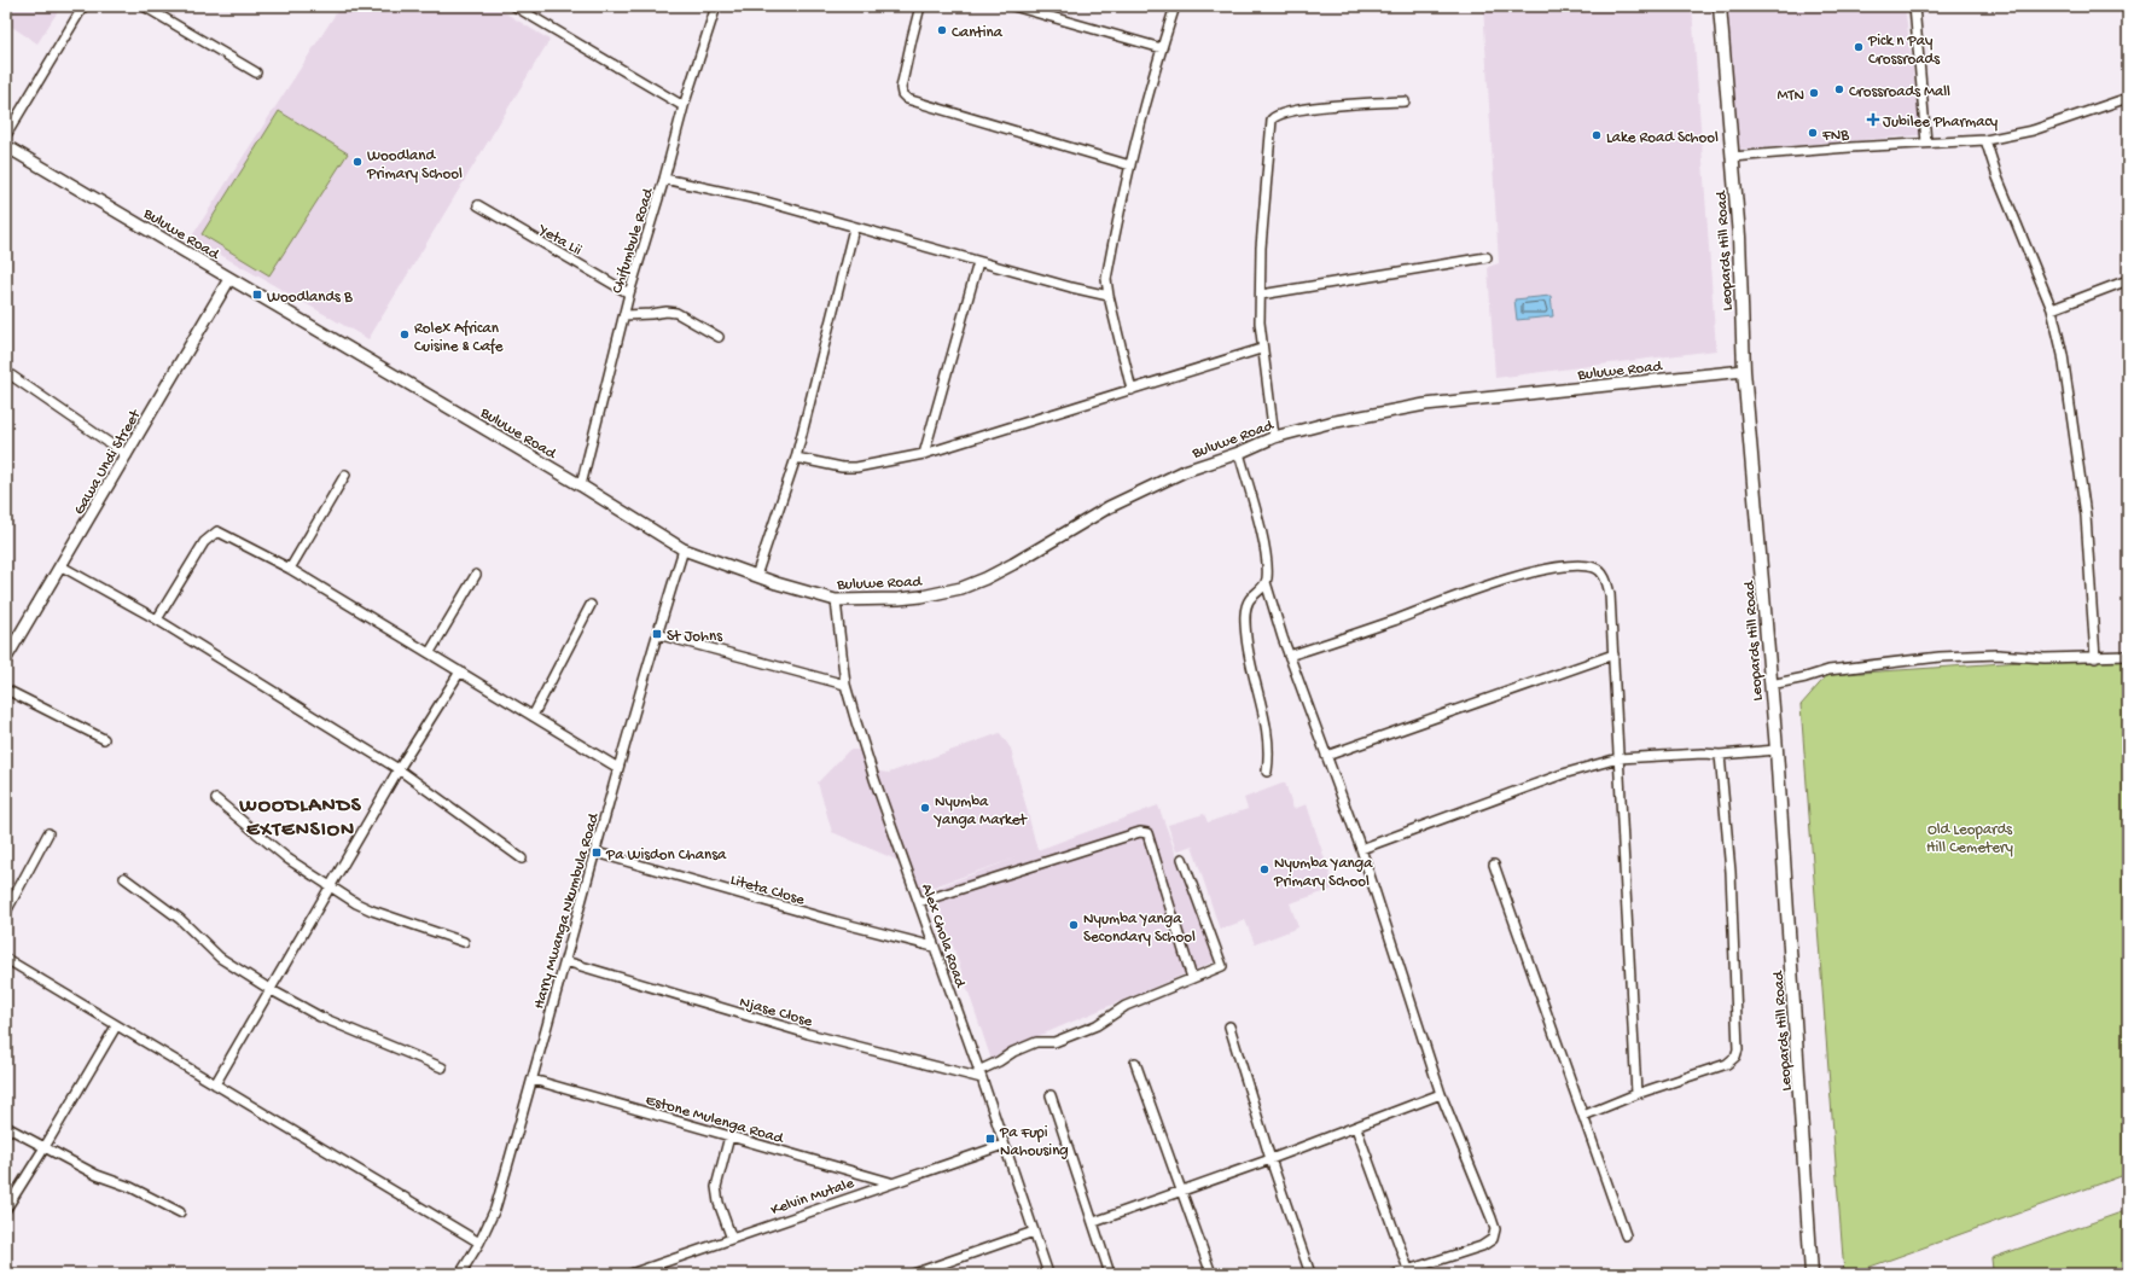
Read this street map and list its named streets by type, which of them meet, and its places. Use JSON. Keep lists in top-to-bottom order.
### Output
{
  "streets": {
    "main road": ["Leopards Hill Road"],
    "street": [
      "Buluwe Road",
      "Yeta Lii",
      "Chifumbule Road",
      "Gawa Undi Street",
      "Liteta Close",
      "Harry Mwanga Nkumbula Road",
      "Alex Chola Road",
      "Njase Close",
      "Estone Mulenga Road",
      "Kelvin Mutale"
    ]
  },
  "crossings": [
    ["Buluwe Road", "Chifumbule Road"],
    ["Buluwe Road", "Leopards Hill Road"],
    ["Buluwe Road", "Gawa Undi Street"],
    ["Buluwe Road", "Harry Mwanga Nkumbula Road"],
    ["Buluwe Road", "Alex Chola Road"],
    ["Yeta Lii", "Chifumbule Road"],
    ["Liteta Close", "Harry Mwanga Nkumbula Road"],
    ["Liteta Close", "Alex Chola Road"],
    ["Harry Mwanga Nkumbula Road", "Njase Close"],
    ["Harry Mwanga Nkumbula Road", "Estone Mulenga Road"],
    ["Alex Chola Road", "Njase Close"],
    ["Alex Chola Road", "Kelvin Mutale"],
    ["Estone Mulenga Road", "Kelvin Mutale"]
  ],
  "districts": ["WOODLANDS EXTENSION"],
  "parks": ["Old Leopards Hill Cemetery"],
  "places": {
    "other": [
      "Cantina",
      "Pick n Pay Crossroads",
      "Crossroads Mall",
      "MTN",
      "FNB",
      "Lake Road School",
      "Woodland Primary School",
      "Rolex African Cuisine & Cafe",
      "Nyumba Yanga Market",
      "Nyumba Yanga Primary School",
      "Nyumba Yanga Secondary School"
    ],
    "health": ["Jubilee Pharmacy"],
    "transit": [
      "Woodlands B",
      "St Johns",
      "Pa Wisdon Chansa",
      "Pa Fupi Nahousing"
    ]
  }
}
